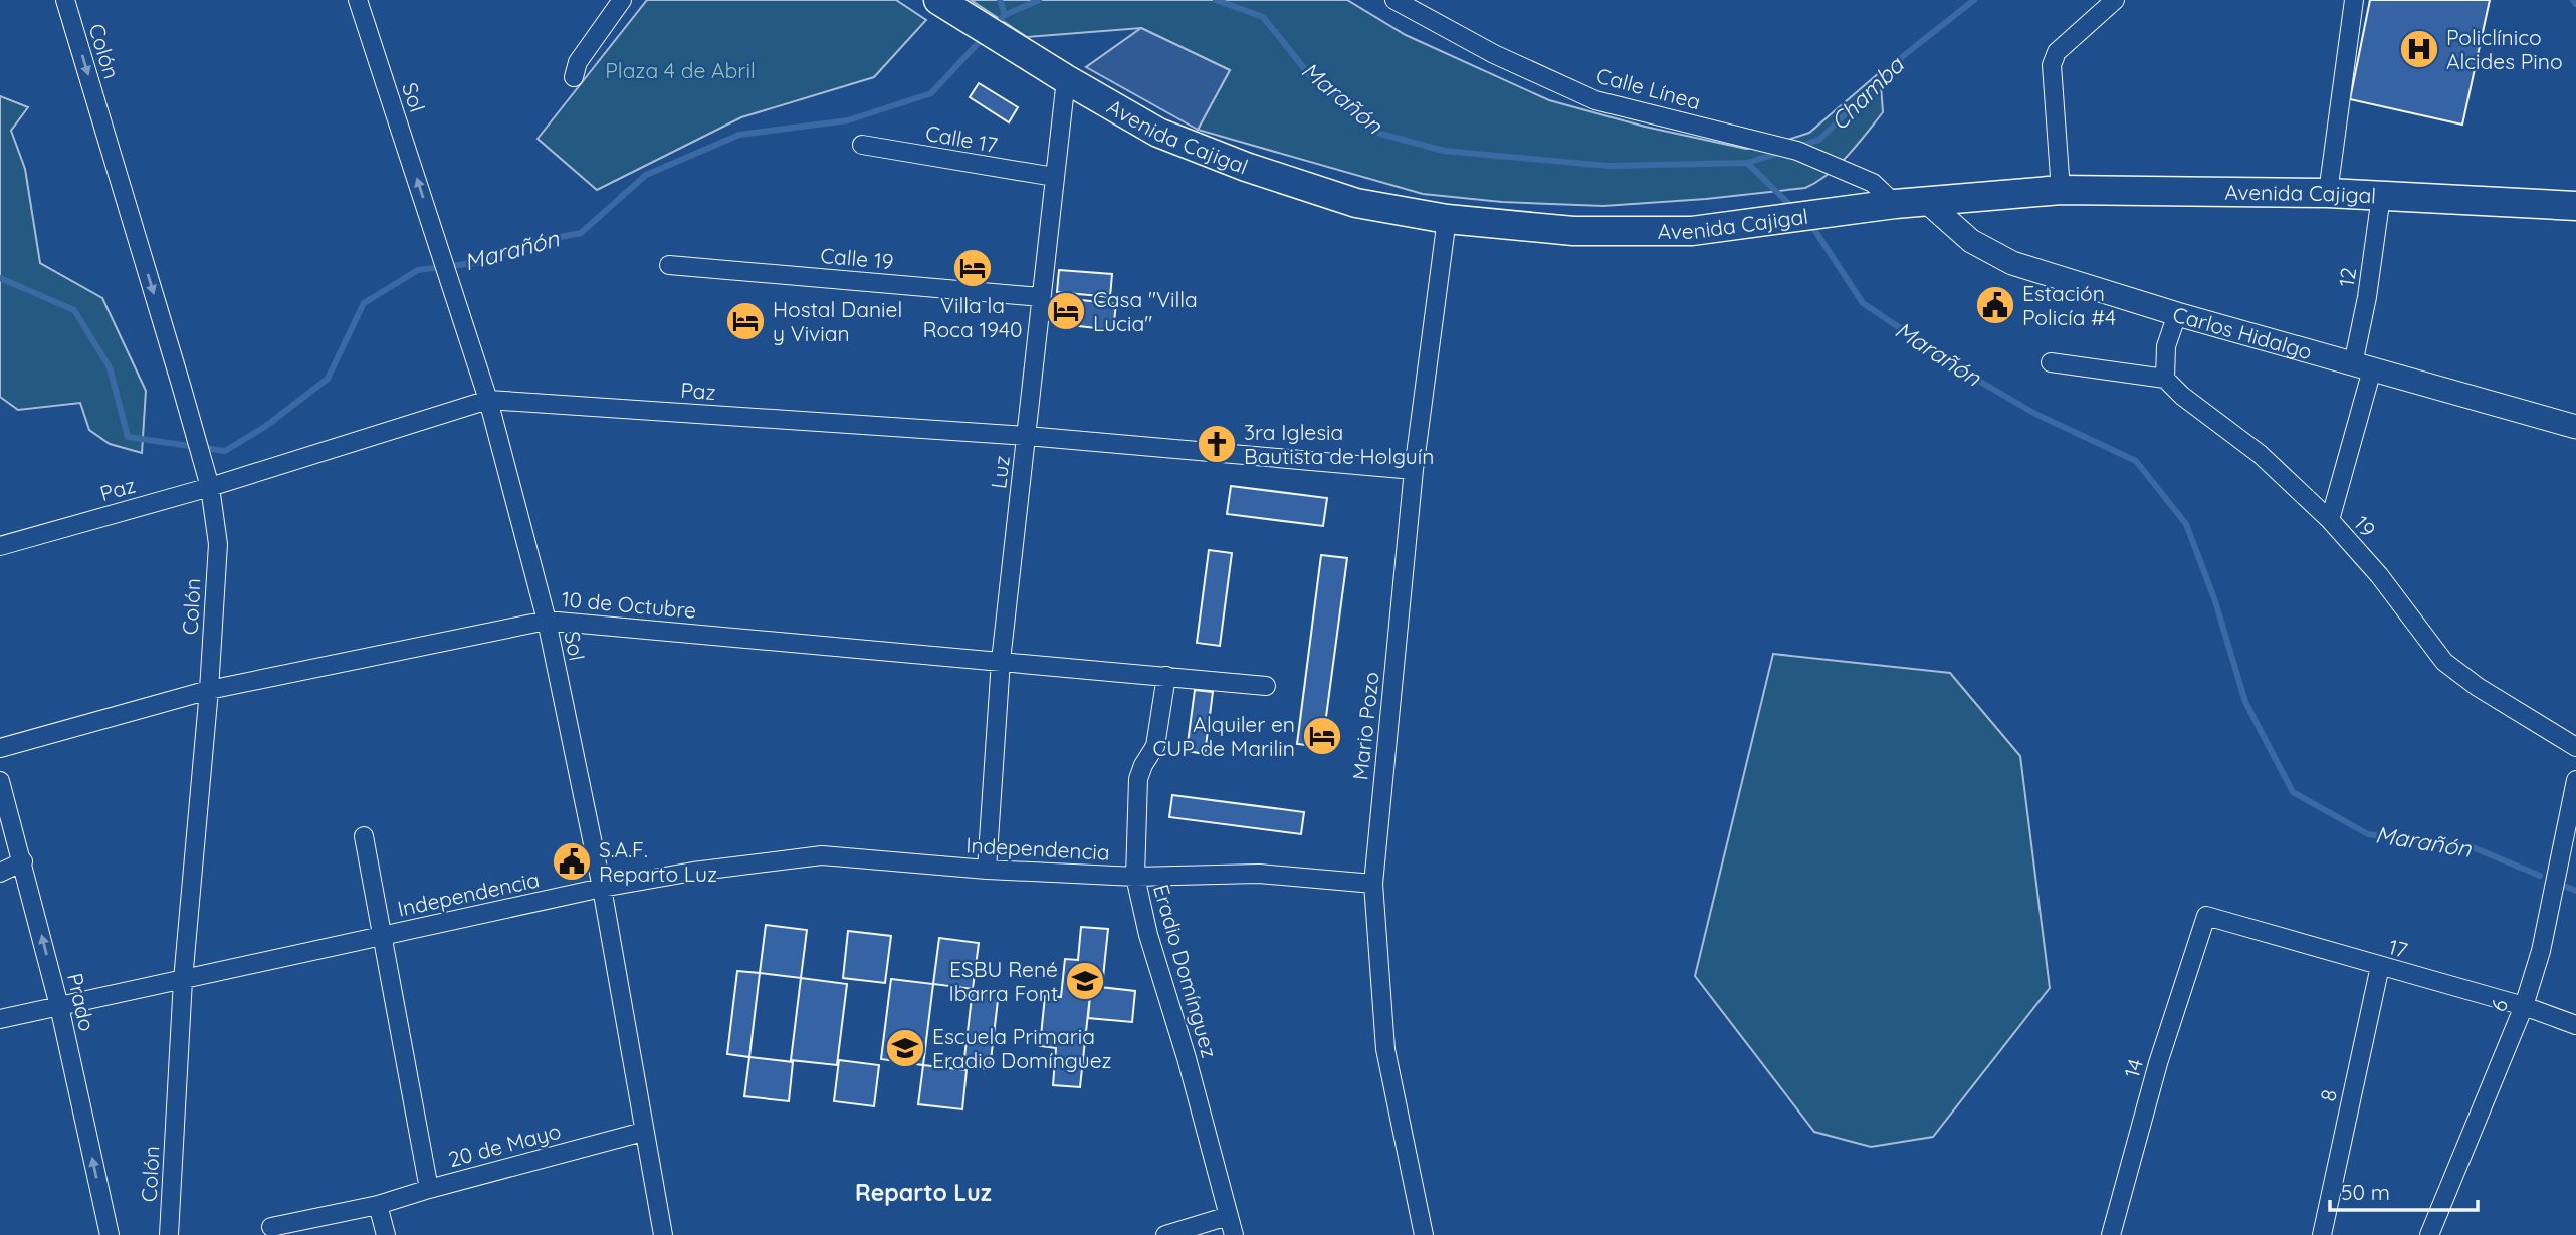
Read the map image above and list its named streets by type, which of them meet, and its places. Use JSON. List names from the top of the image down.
{
  "streets": {
    "main road": ["Avenida Cajigal"],
    "street": [
      "Colón",
      "Calle Línea",
      "Sol",
      "Calle 17",
      "Calle 19",
      "12",
      "Carlos Hidalgo",
      "Paz",
      "Luz",
      "19",
      "10 de Octubre",
      "Mario Pozo",
      "Independencia",
      "17",
      "Eradio Domínguez",
      "Prado",
      "6",
      "14",
      "8",
      "20 de Mayo"
    ]
  },
  "crossings": [
    ["Colón", "Paz"],
    ["Colón", "10 de Octubre"],
    ["Colón", "Independencia"],
    ["Calle Línea", "Avenida Cajigal"],
    ["Sol", "Paz"],
    ["Sol", "10 de Octubre"],
    ["Sol", "Independencia"],
    ["Sol", "20 de Mayo"],
    ["Avenida Cajigal", "12"],
    ["Avenida Cajigal", "Carlos Hidalgo"],
    ["Avenida Cajigal", "Luz"],
    ["Avenida Cajigal", "Mario Pozo"],
    ["Calle 17", "Luz"],
    ["Calle 19", "Luz"],
    ["12", "Carlos Hidalgo"],
    ["12", "19"],
    ["Paz", "Luz"],
    ["Paz", "Mario Pozo"],
    ["Luz", "10 de Octubre"],
    ["Luz", "Independencia"],
    ["10 de Octubre", "Eradio Domínguez"],
    ["Mario Pozo", "Independencia"],
    ["Independencia", "Eradio Domínguez"],
    ["Independencia", "Prado"],
    ["17", "6"],
    ["17", "14"],
    ["17", "8"]
  ],
  "one_way": ["Colón", "Prado"],
  "districts": ["Reparto Luz"],
  "water": ["Chamba", "Marañón"],
  "parks": ["Plaza 4 de Abril"],
  "places": {
    "hospital": ["Policlínico Alcides Pino"],
    "hotel": [
      "Villa la Roca 1940",
      "Casa \"Villa Lucia\"",
      "Hostal Daniel y Vivian",
      "Alquiler en CUP de Marilin"
    ],
    "public building": ["Estación Policía #4", "S.A.F. Reparto Luz"],
    "church": ["3ra Iglesia Bautista de Holguín"],
    "school or university": ["ESBU René Ibarra Font", "Escuela Primaria Eradio Domínguez"]
  },
  "scale_bar": "50 m"
}
